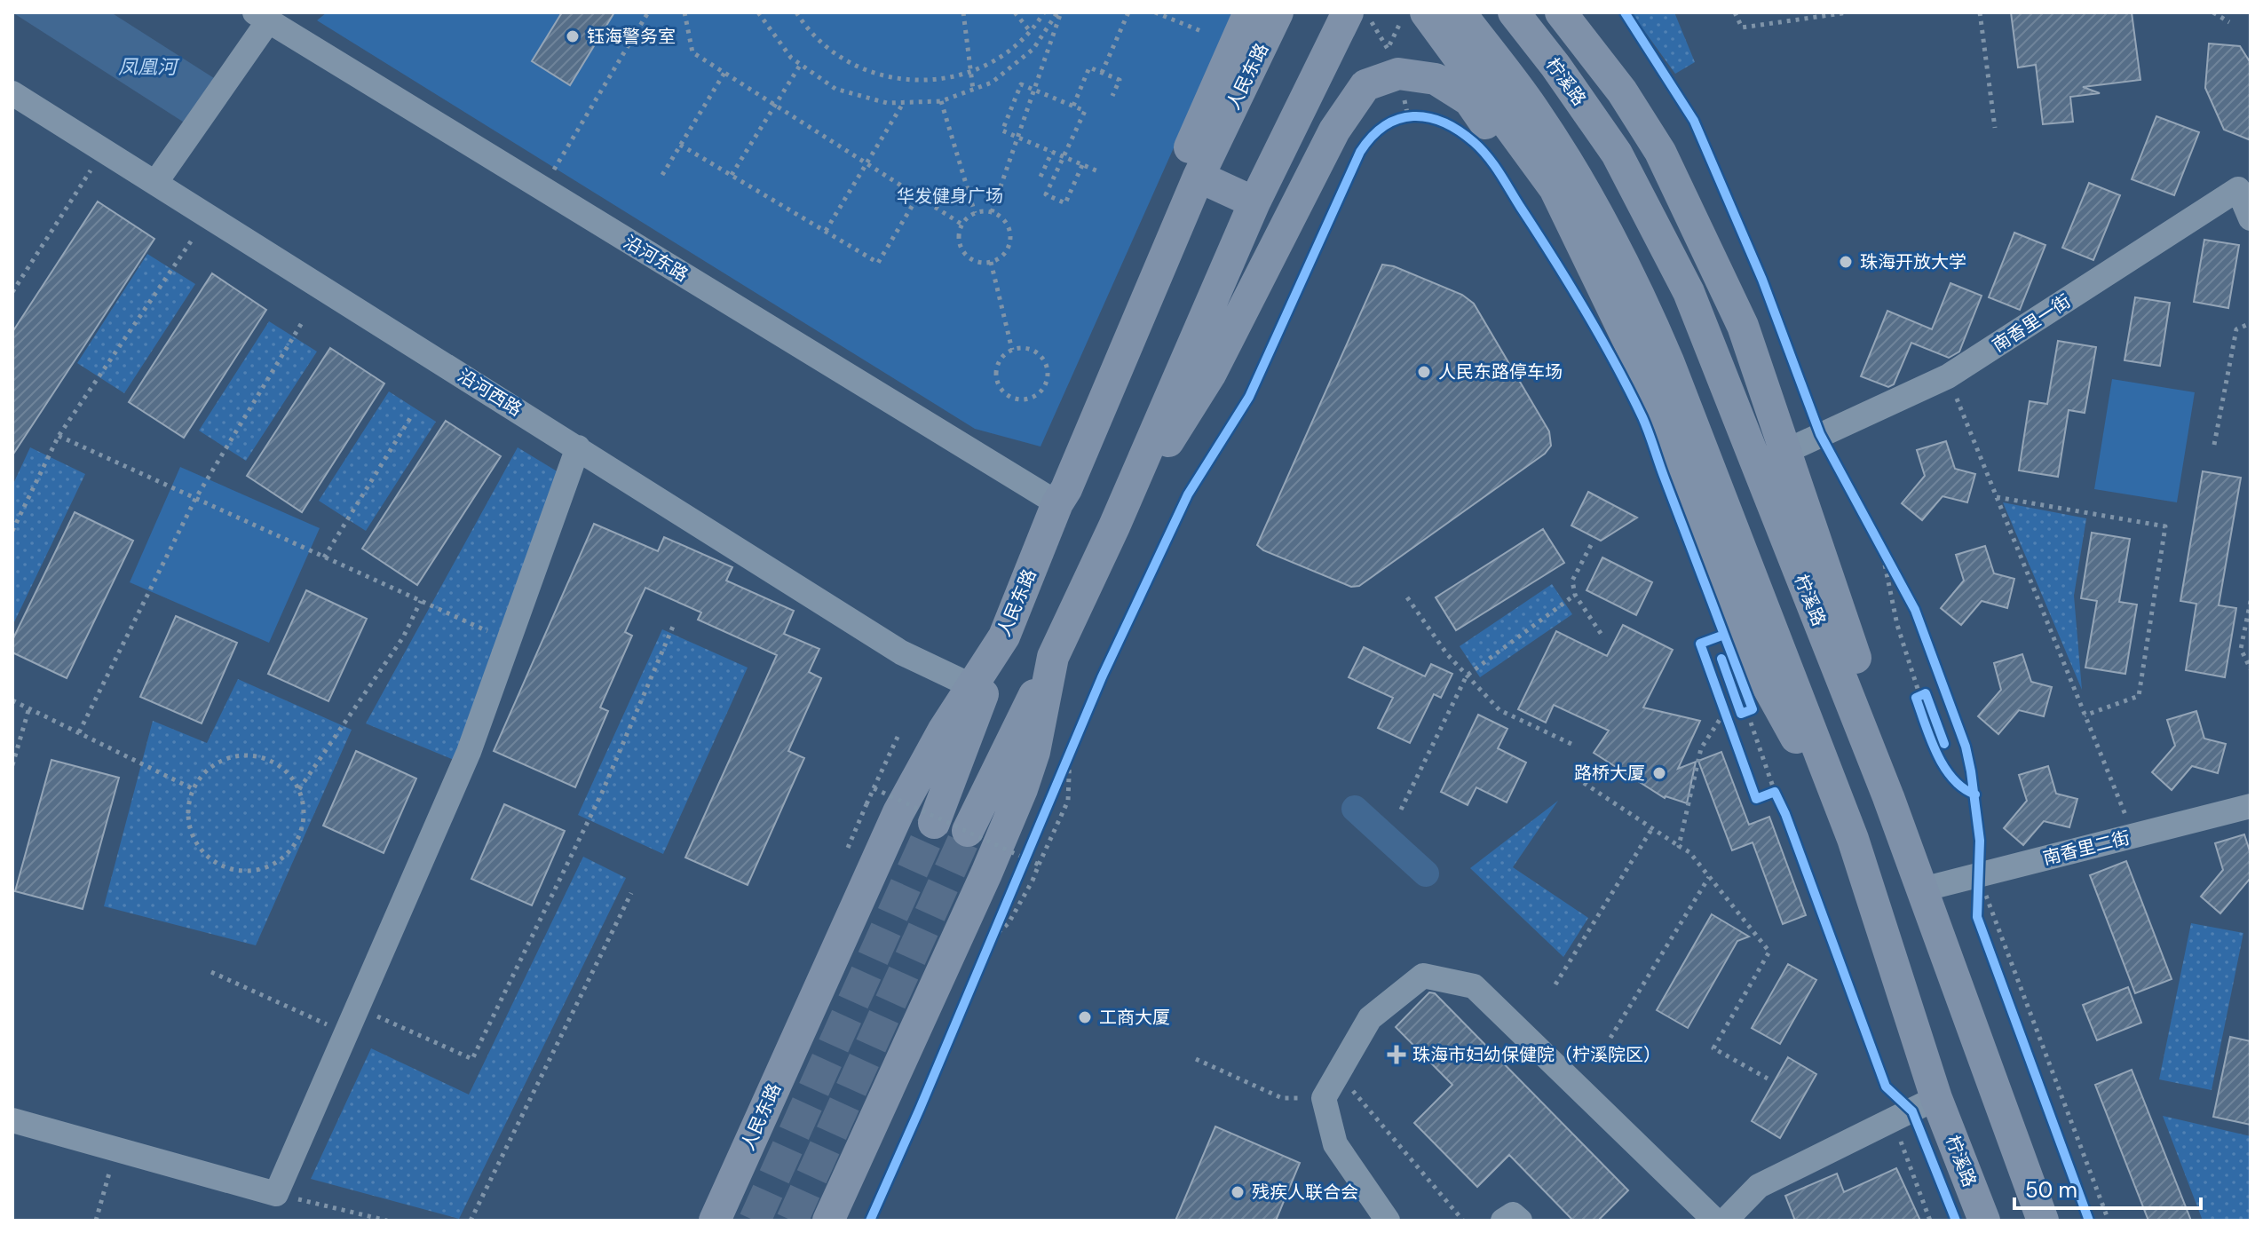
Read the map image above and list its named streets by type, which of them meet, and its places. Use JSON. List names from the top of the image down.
{
  "streets": {
    "main road": ["人民东路", "柠溪路"],
    "street": [
      "沿河东路",
      "南香里一街",
      "沿河西路",
      "南香里二街"
    ]
  },
  "crossings": [
    ["人民东路", "沿河东路"],
    ["人民东路", "沿河西路"],
    ["柠溪路", "南香里二街"]
  ],
  "water": ["凤凰河"],
  "parks": ["华发健身广场"],
  "places": {
    "other": [
      "钰海警务室",
      "珠海开放大学",
      "人民东路停车场",
      "路桥大厦",
      "工商大厦",
      "残疾人联合会"
    ],
    "health": ["珠海市妇幼保健院（柠溪院区）"]
  },
  "scale_bar": "50 m"
}
